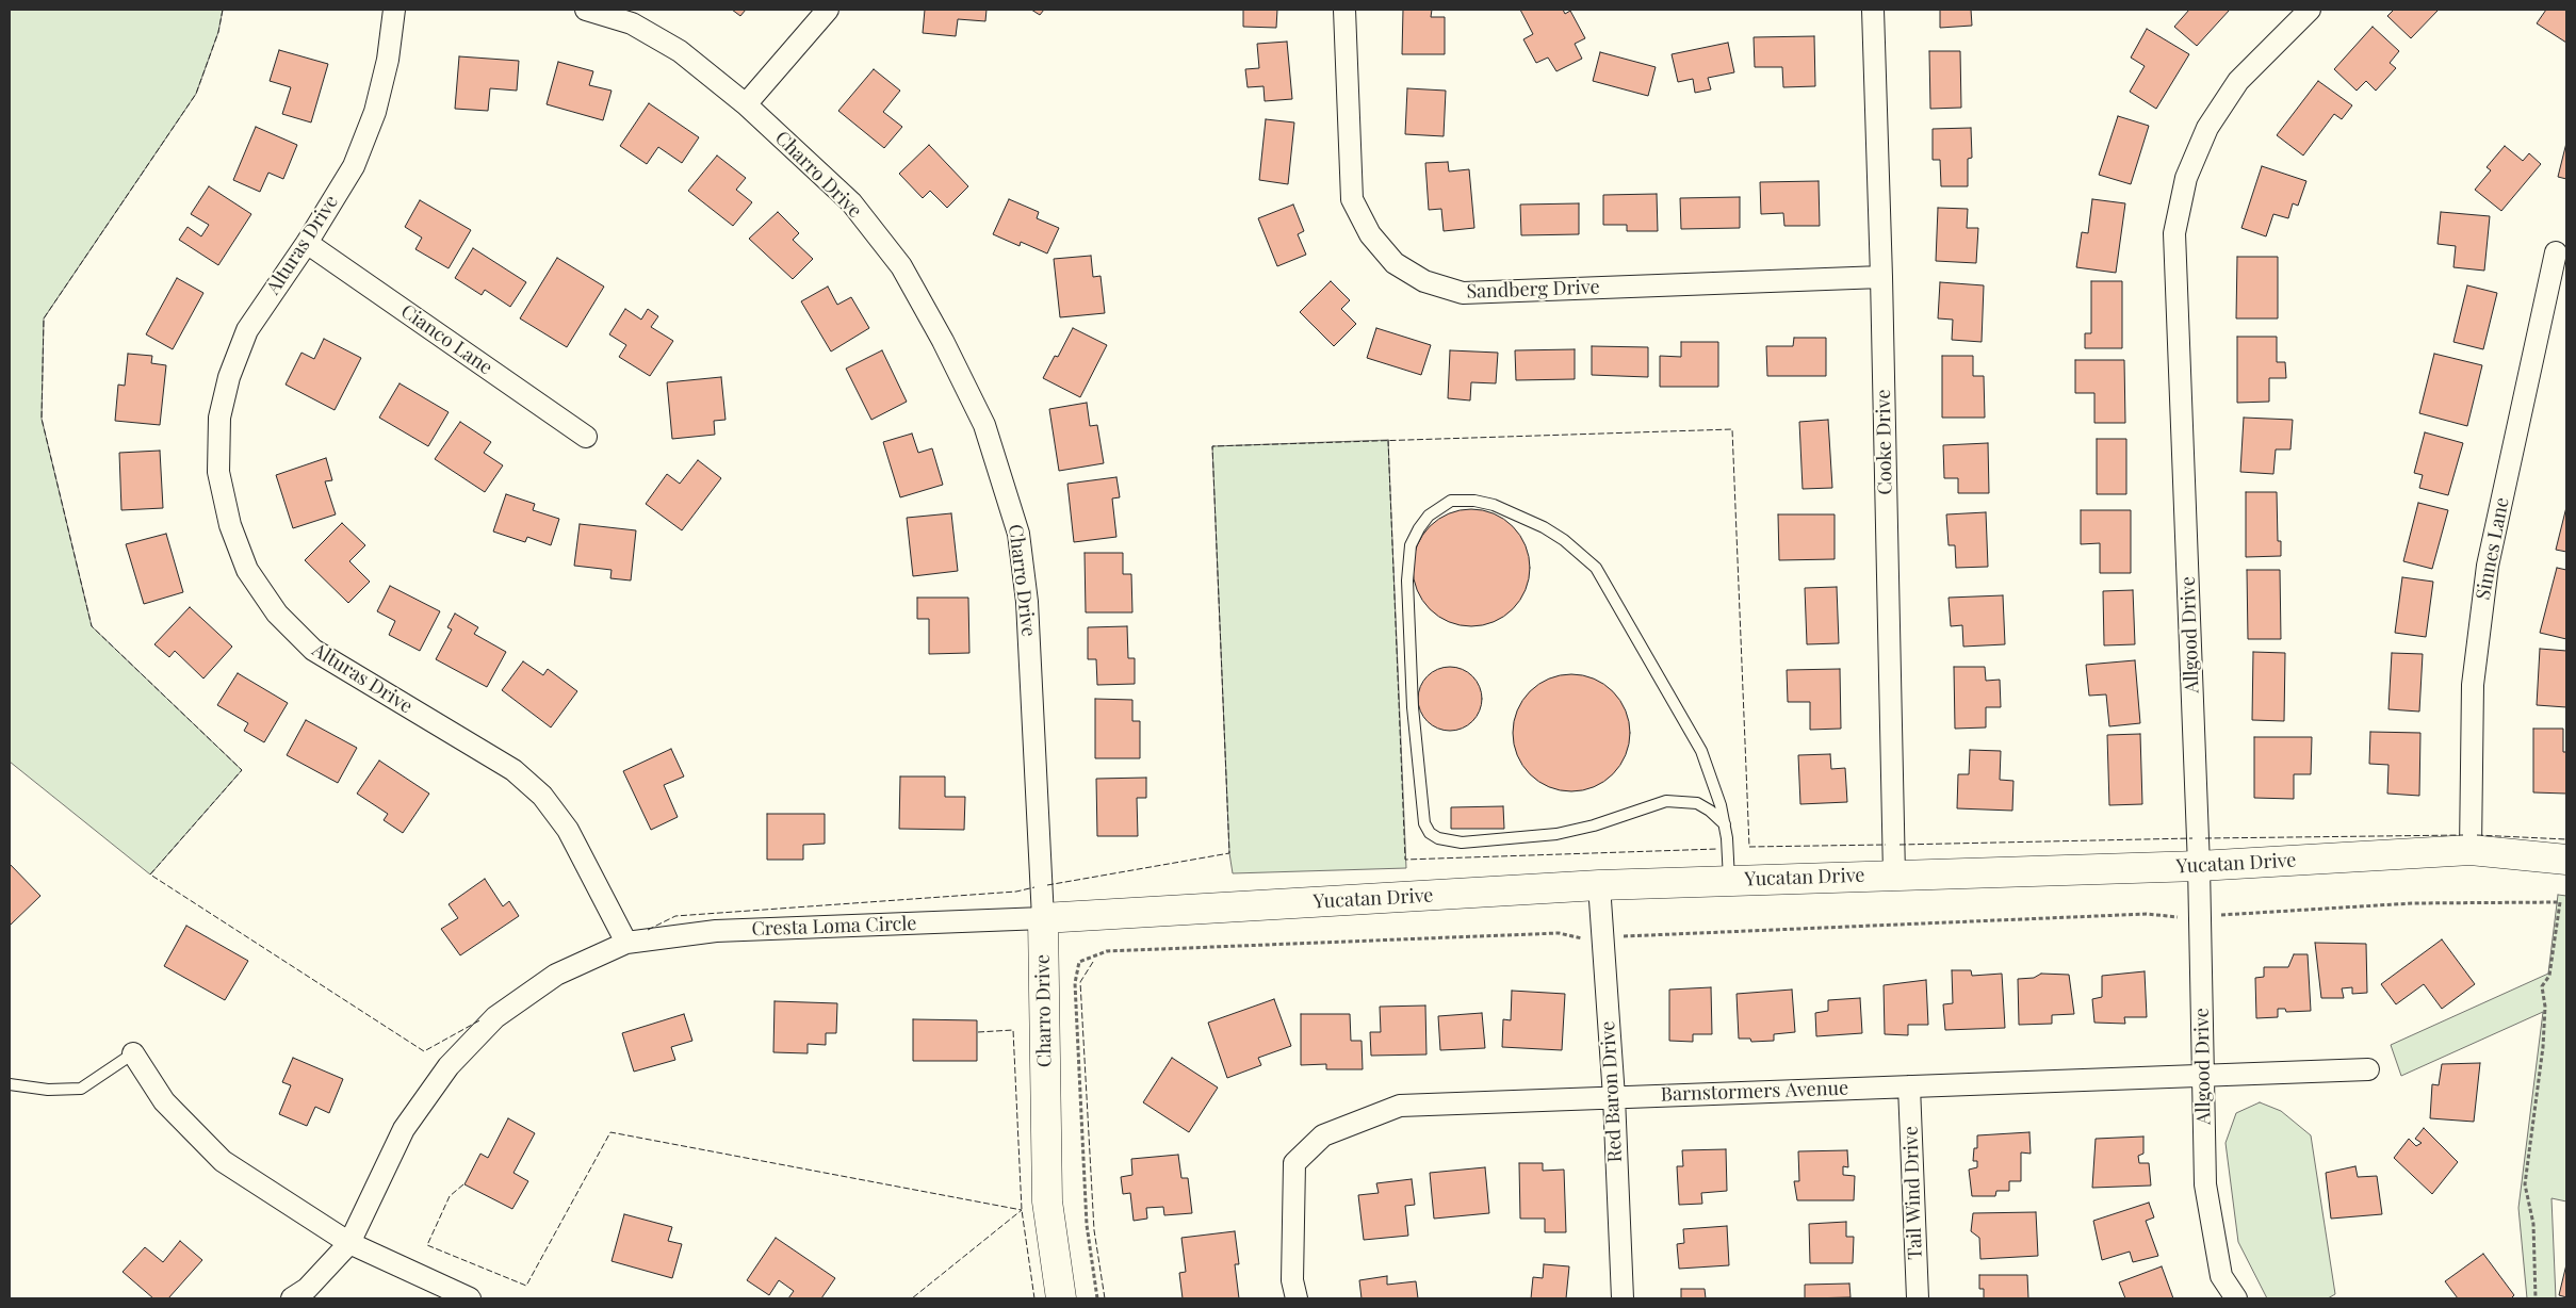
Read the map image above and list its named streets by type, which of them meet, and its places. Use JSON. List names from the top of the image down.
{
  "streets": {
    "street": [
      "Charro Drive",
      "Alturas Drive",
      "Sandberg Drive",
      "Cianco Lane",
      "Cooke Drive",
      "Sinnes Lane",
      "Allgood Drive",
      "Yucatan Drive",
      "Cresta Loma Circle",
      "Red Baron Drive",
      "Barnstormers Avenue",
      "Tail Wind Drive"
    ]
  },
  "crossings": [
    ["Charro Drive", "Yucatan Drive"],
    ["Charro Drive", "Cresta Loma Circle"],
    ["Alturas Drive", "Cianco Lane"],
    ["Alturas Drive", "Cresta Loma Circle"],
    ["Sandberg Drive", "Cooke Drive"],
    ["Cooke Drive", "Yucatan Drive"],
    ["Sinnes Lane", "Yucatan Drive"],
    ["Allgood Drive", "Yucatan Drive"],
    ["Allgood Drive", "Barnstormers Avenue"],
    ["Yucatan Drive", "Cresta Loma Circle"],
    ["Yucatan Drive", "Red Baron Drive"],
    ["Red Baron Drive", "Barnstormers Avenue"],
    ["Barnstormers Avenue", "Tail Wind Drive"]
  ]
}
